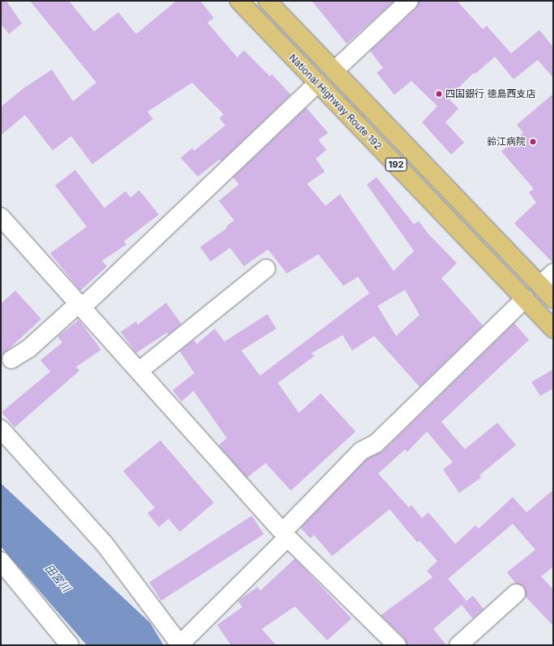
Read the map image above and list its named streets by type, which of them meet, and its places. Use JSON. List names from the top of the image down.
{
  "streets": {
    "highway": ["National Highway Route 192", "192"]
  },
  "water": ["田宮川"],
  "places": ["四国銀行 徳島西支店", "鈴江病院"]
}
